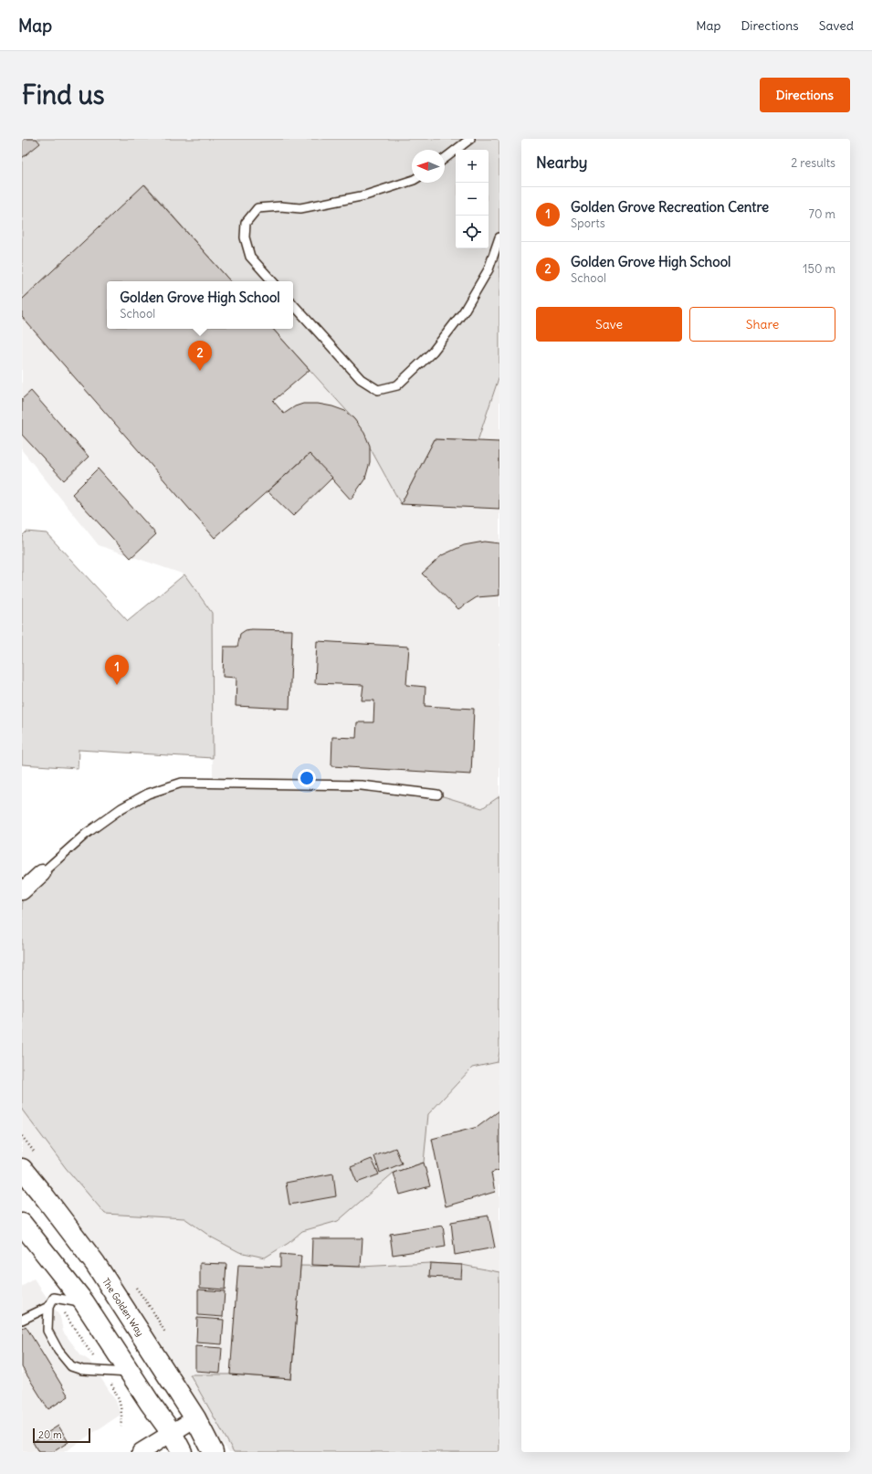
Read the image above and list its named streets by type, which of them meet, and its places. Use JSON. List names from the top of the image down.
{
  "streets": {
    "main road": ["The Golden Way"]
  },
  "scale_bar": "20 m",
  "north": "left",
  "page": {
    "header": "Map",
    "nav": ["Map", "Directions", "Saved"],
    "buttons": [
      "Directions",
      ["Save", "Share"]
    ],
    "title": "Find us",
    "heading": ["Nearby", "2 results"],
    "map_buttons": ["+", "−"],
    "list": [
      {
        "mark": "1",
        "name": "Golden Grove Recreation Centre",
        "note": "Sports",
        "value": "70 m"
      },
      {
        "mark": "2",
        "name": "Golden Grove High School",
        "note": "School",
        "value": "150 m"
      }
    ],
    "popup": ["Golden Grove High School", "School"],
    "pins": ["2", "1"],
    "scale": "20 m"
  }
}
